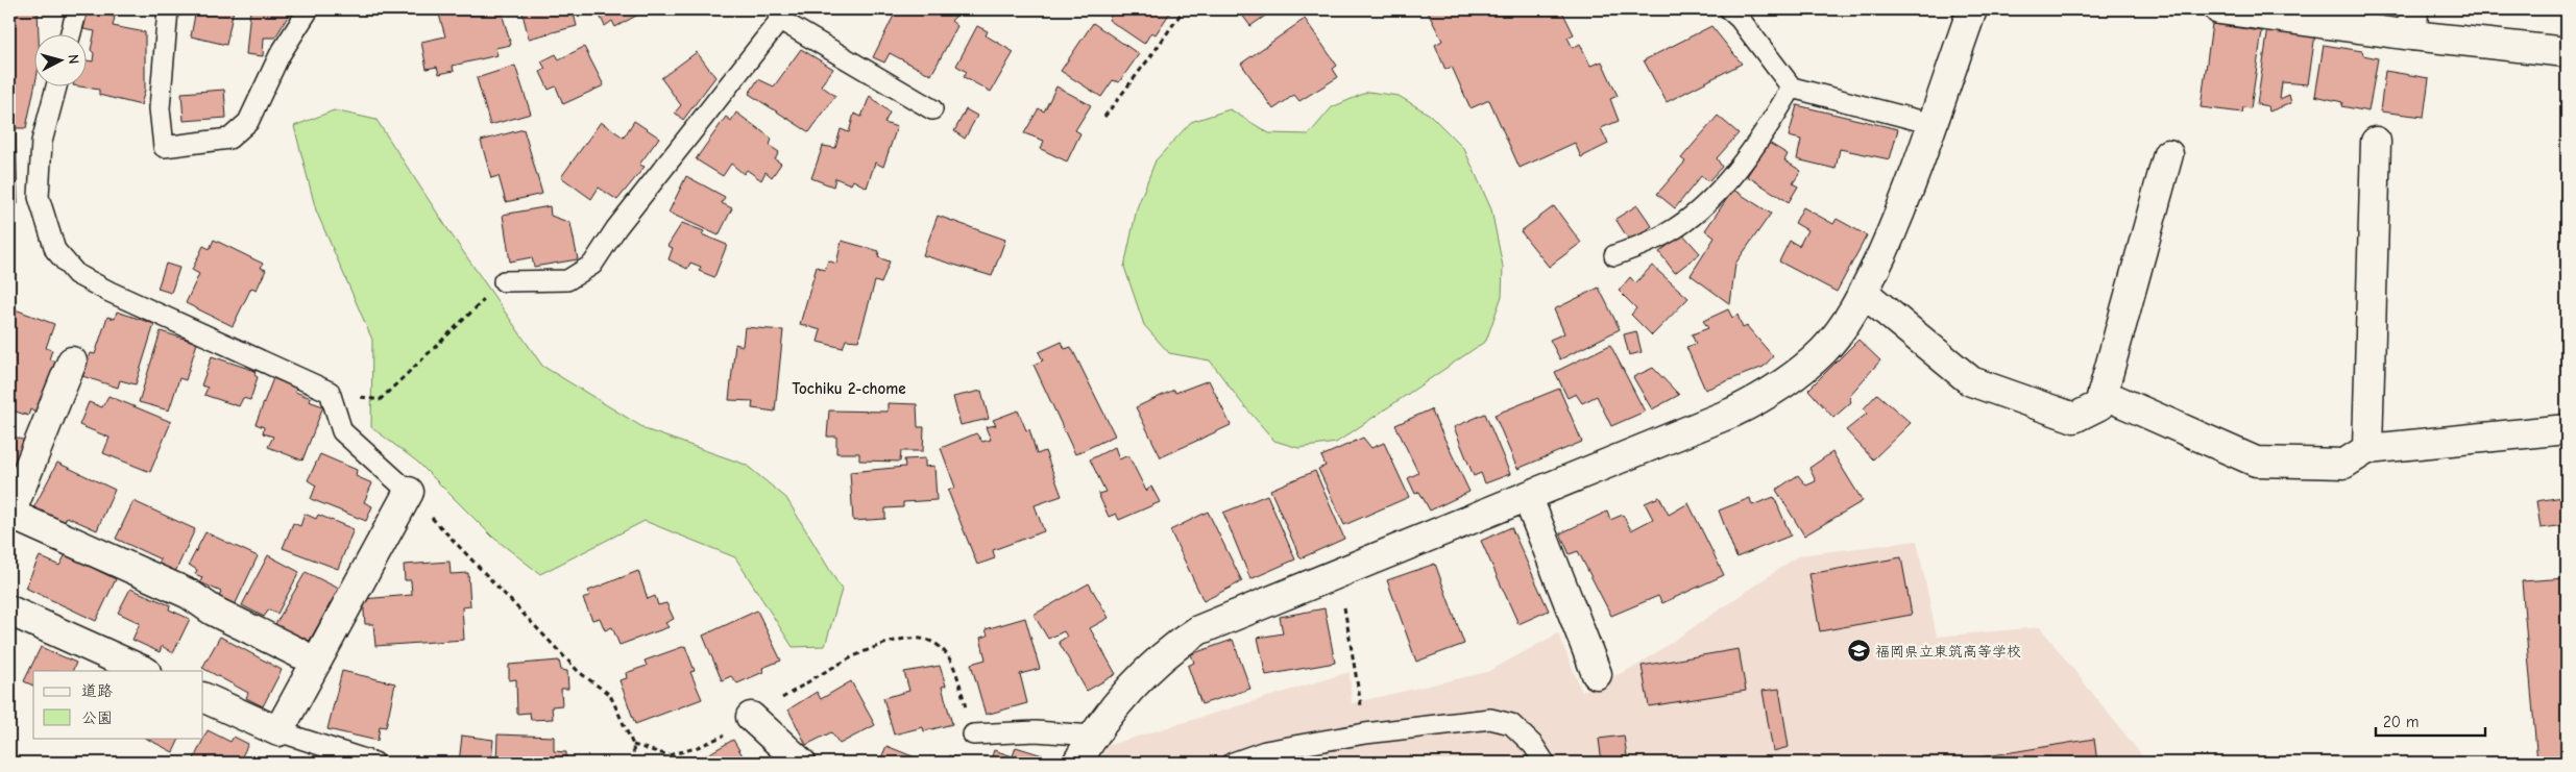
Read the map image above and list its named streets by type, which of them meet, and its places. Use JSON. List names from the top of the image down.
{
  "districts": ["Tochiku 2-chome"],
  "places": {
    "school or university": ["福岡県立東筑高等学校"]
  },
  "legend": ["道路", "公園"],
  "scale_bar": "20 m",
  "north": "right"
}
